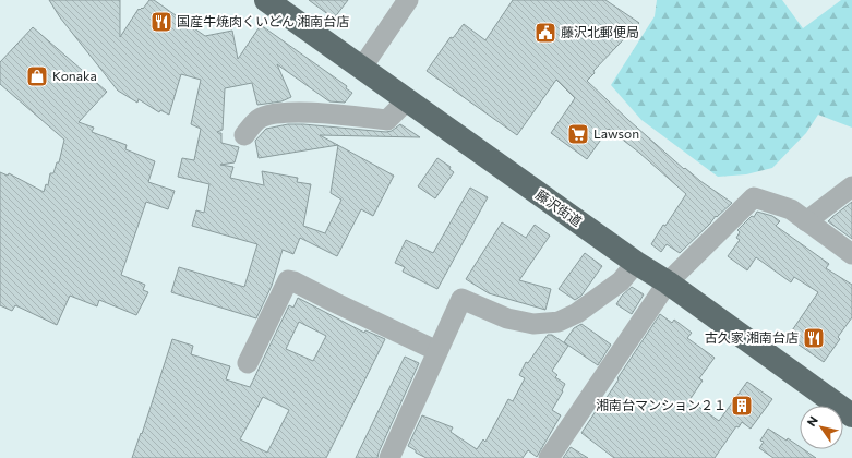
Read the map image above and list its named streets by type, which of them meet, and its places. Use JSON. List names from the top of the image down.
{
  "streets": {
    "highway": ["藤沢街道"]
  },
  "places": {
    "restaurant": ["国産牛焼肉くいどん 湘南台店", "古久家 湘南台店"],
    "public building": ["藤沢北郵便局"],
    "shop": ["Konaka"],
    "supermarket": ["Lawson"],
    "building": ["湘南台マンション２１"]
  },
  "north": "top left"
}
